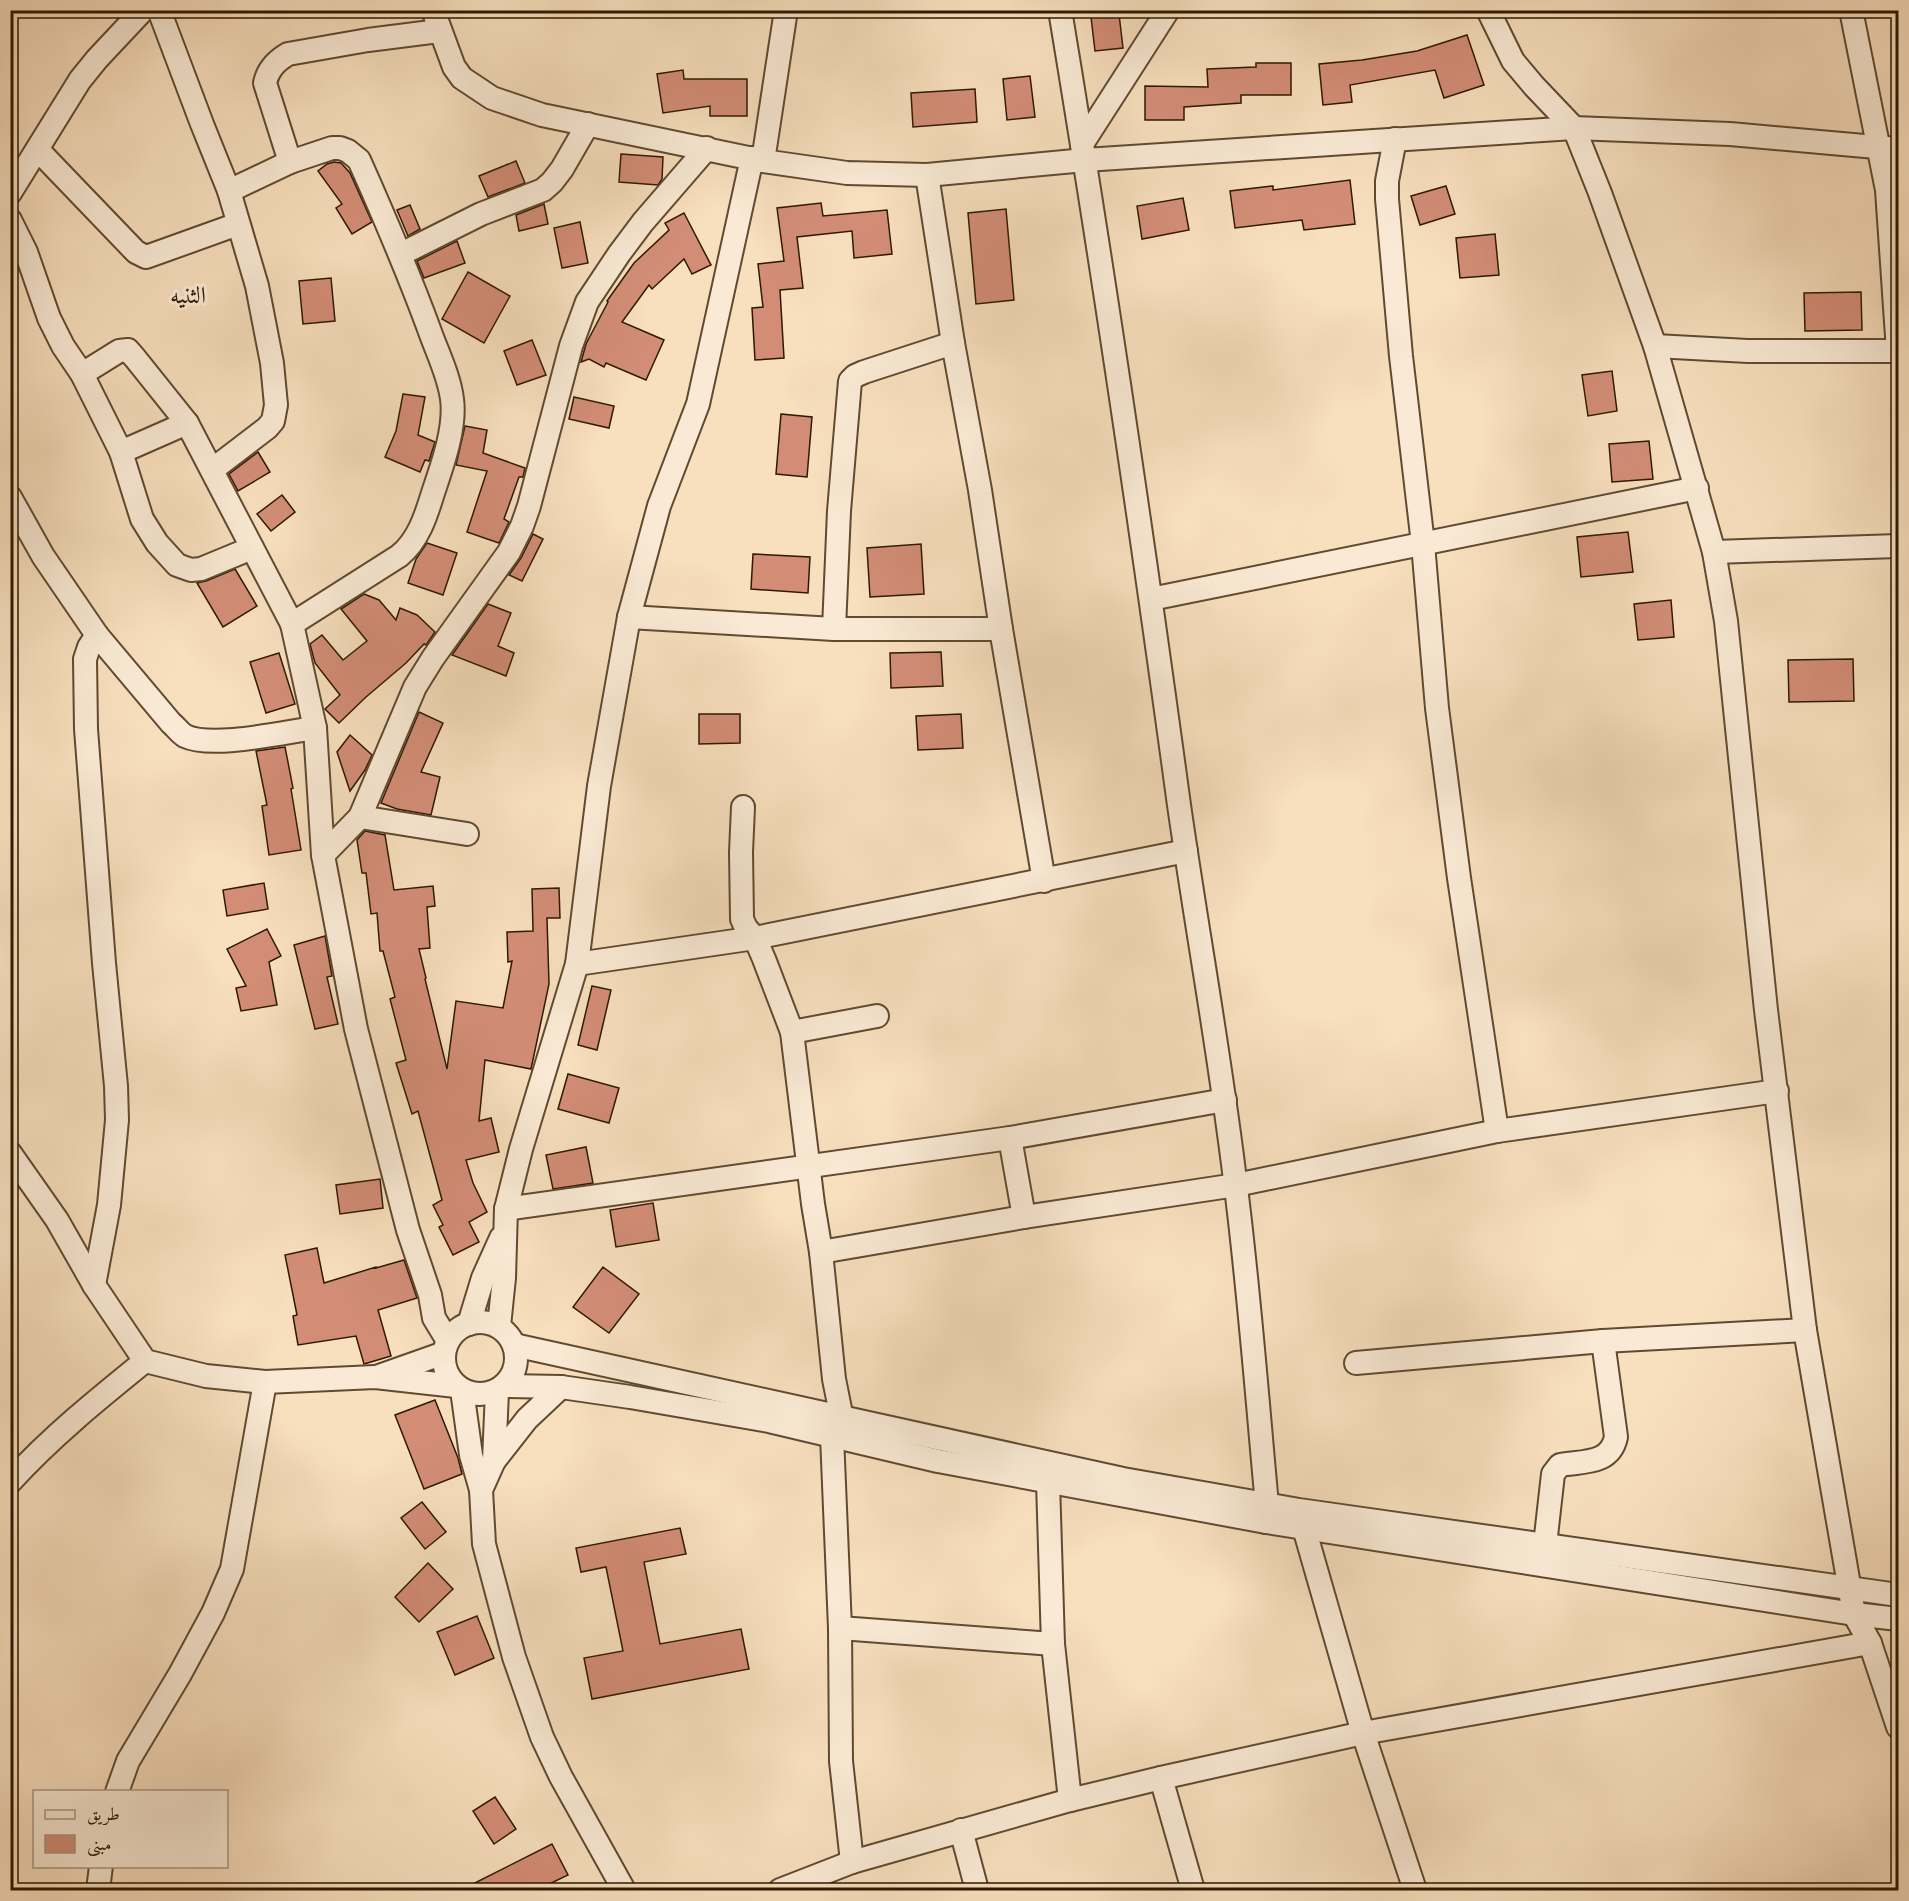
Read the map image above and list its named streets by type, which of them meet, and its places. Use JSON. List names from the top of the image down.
{
  "districts": ["الثنيه"],
  "legend": ["طريق", "مبنى"]
}
